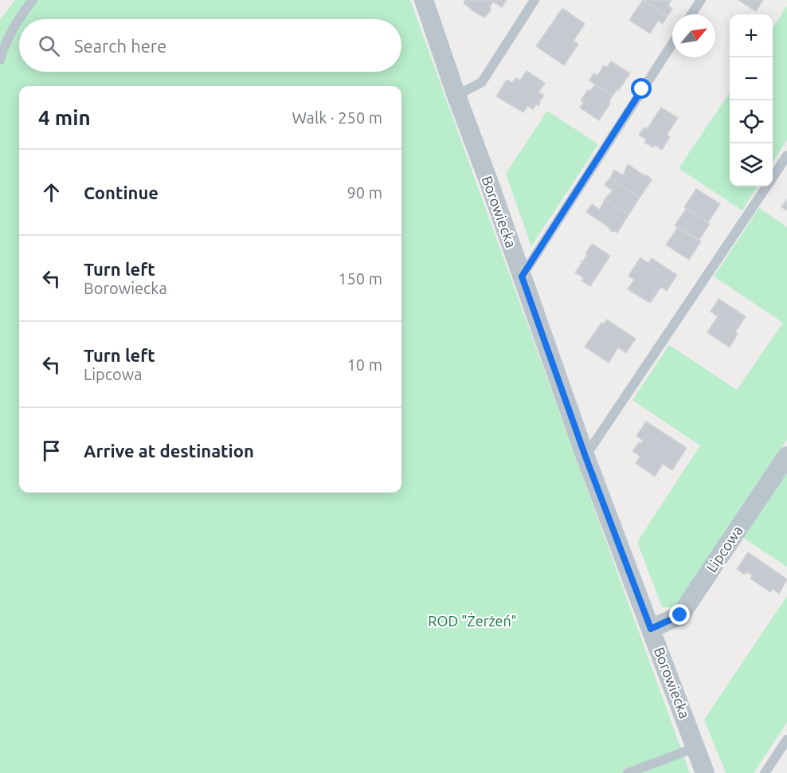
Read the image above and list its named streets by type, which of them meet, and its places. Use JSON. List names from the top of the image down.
{
  "streets": {
    "street": ["Borowiecka", "Lipcowa"]
  },
  "crossings": [
    ["Borowiecka", "Lipcowa"]
  ],
  "parks": ["ROD \"Żerżeń\""],
  "north": "top right",
  "page": {
    "map_buttons": ["+", "−"],
    "search": "Search here",
    "heading": ["4 min", "Walk · 250 m"],
    "list": [
      ["Continue", "90 m"],
      ["Turn left", "Borowiecka", "150 m"],
      ["Turn left", "Lipcowa", "10 m"],
      "Arrive at destination"
    ]
  }
}
